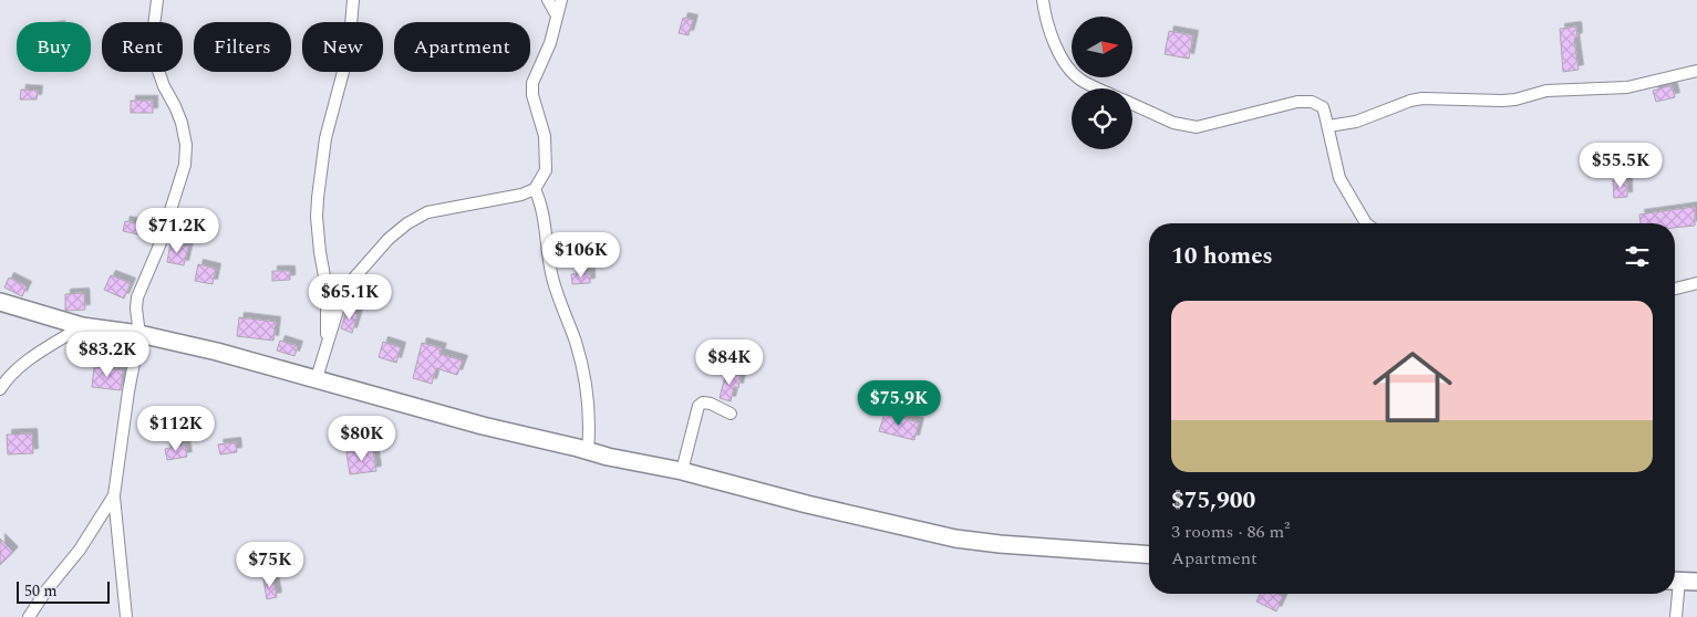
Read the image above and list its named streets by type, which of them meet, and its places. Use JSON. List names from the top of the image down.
{
  "scale_bar": "50 m",
  "north": "right",
  "page": {
    "chip": [
      "Buy",
      "Rent",
      "Filters",
      "New",
      "Apartment"
    ],
    "price": [
      "$55.5K",
      "$71.2K",
      "$106K",
      "$65.1K",
      "$83.2K",
      "$84K",
      "$75.9K",
      "$112K",
      "$80K",
      "$75K"
    ],
    "heading": "10 homes",
    "list": [
      {
        "name": "$75,900",
        "note": "3 rooms · 86 m² · Apartment"
      }
    ],
    "scale": "50 m"
  }
}
